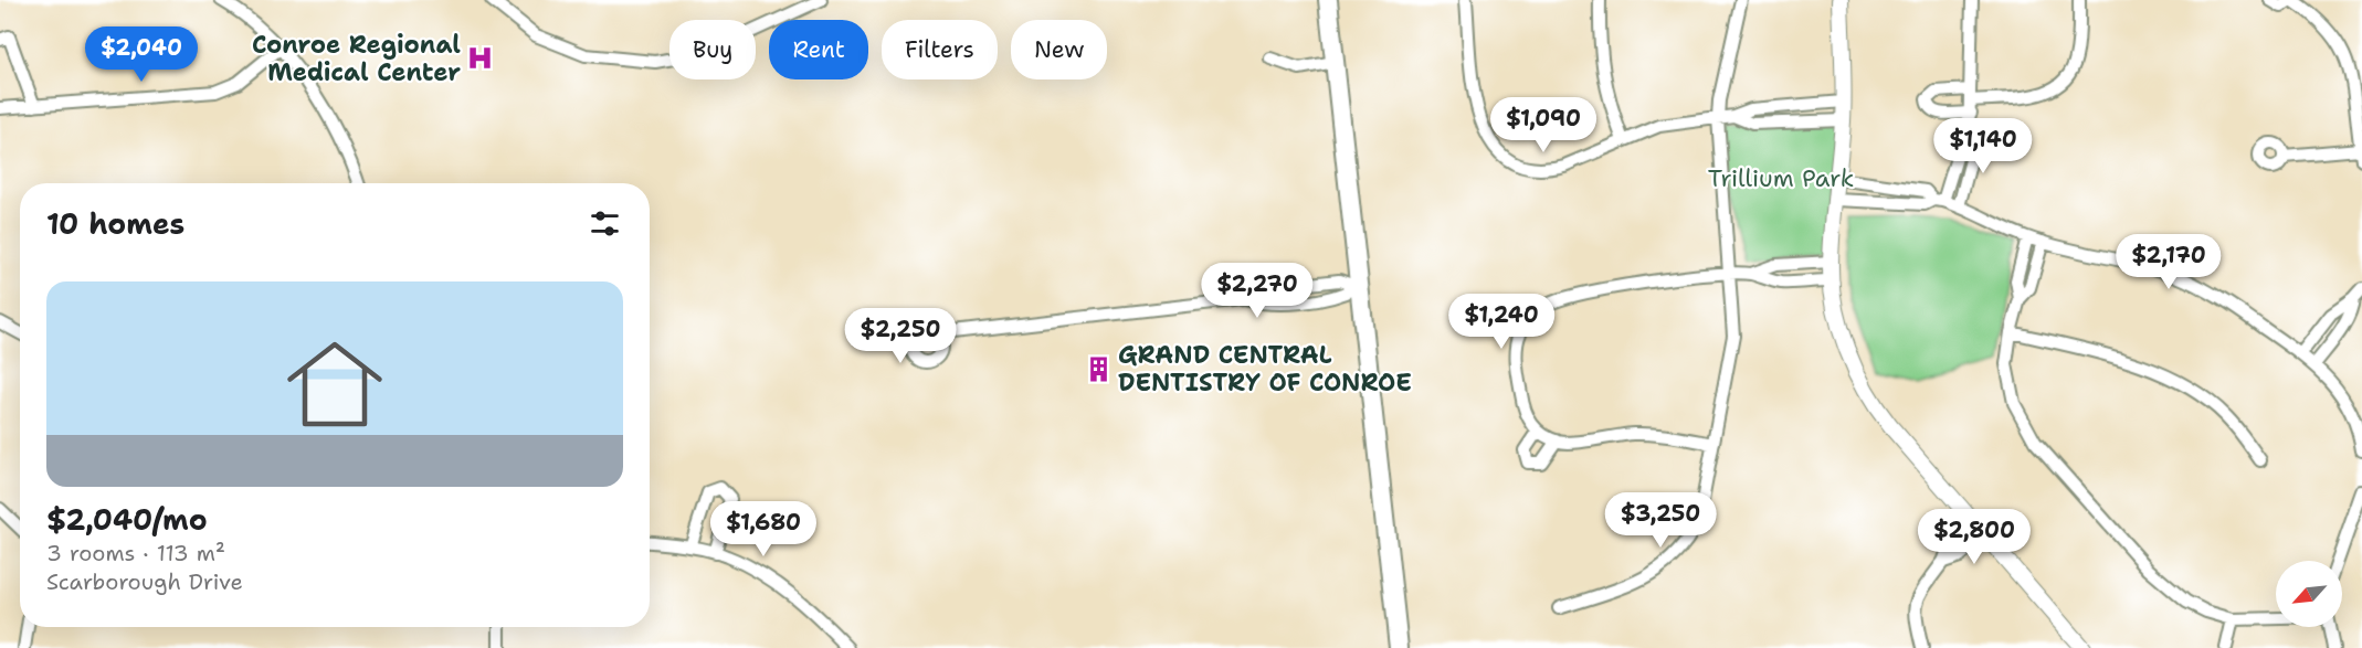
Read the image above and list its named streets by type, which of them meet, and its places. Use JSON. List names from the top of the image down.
{
  "parks": ["Trillium Park"],
  "places": {
    "hospital": ["Conroe Regional Medical Center"],
    "building": ["GRAND CENTRAL DENTISTRY OF CONROE"]
  },
  "north": "bottom left",
  "page": {
    "chip": [
      "Buy",
      "Rent",
      "Filters",
      "New"
    ],
    "price": [
      "$2,040",
      "$1,090",
      "$1,140",
      "$2,170",
      "$2,270",
      "$1,240",
      "$2,250",
      "$3,250",
      "$1,680",
      "$2,800"
    ],
    "heading": "10 homes",
    "list": [
      {
        "name": "$2,040/mo",
        "note": "3 rooms · 113 m² · Scarborough Drive"
      }
    ]
  }
}
